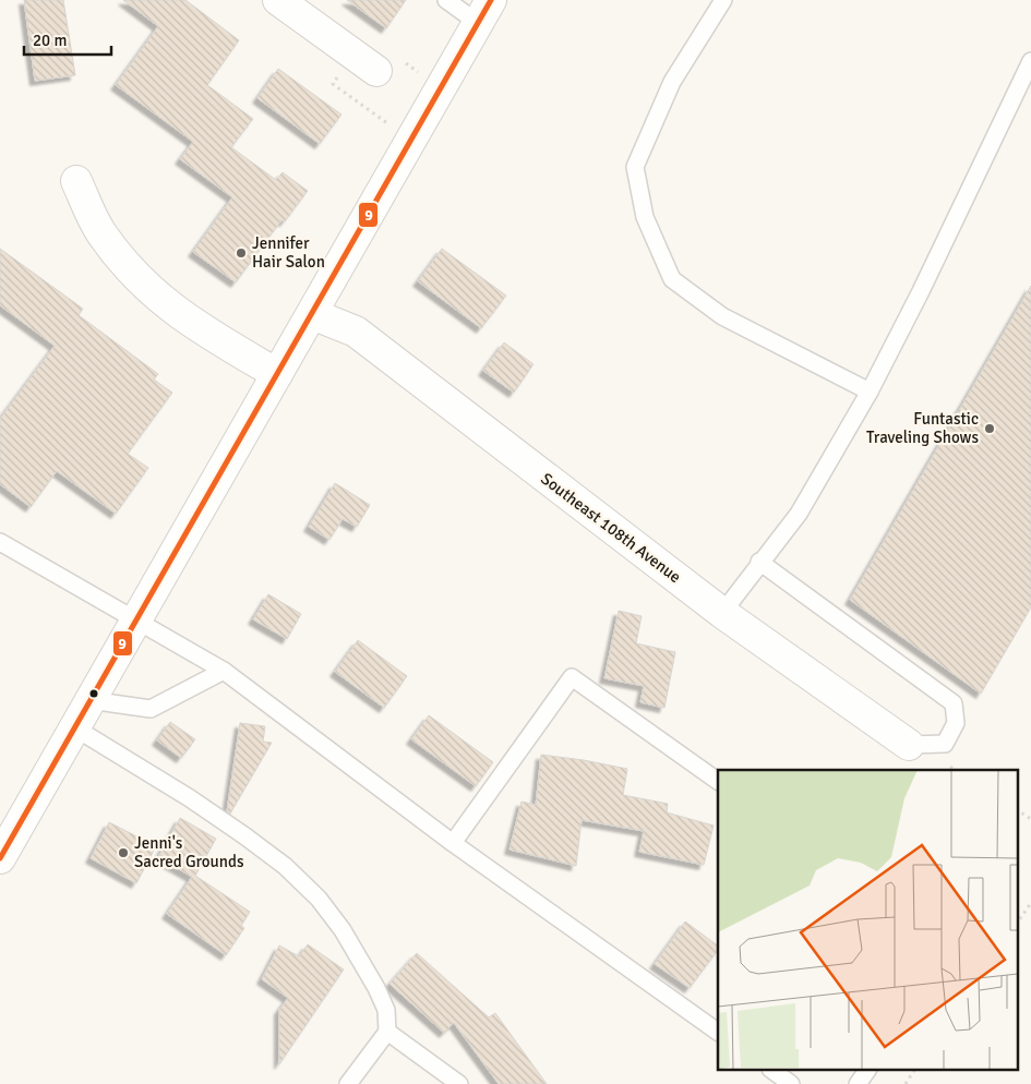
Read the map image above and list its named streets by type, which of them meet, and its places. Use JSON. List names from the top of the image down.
{
  "streets": {
    "street": ["Southeast 108th Avenue"]
  },
  "places": ["Jennifer Hair Salon", "Funtastic Traveling Shows", "Jenni's Sacred Grounds"],
  "lines": ["transit line 9"],
  "scale_bar": "20 m"
}
